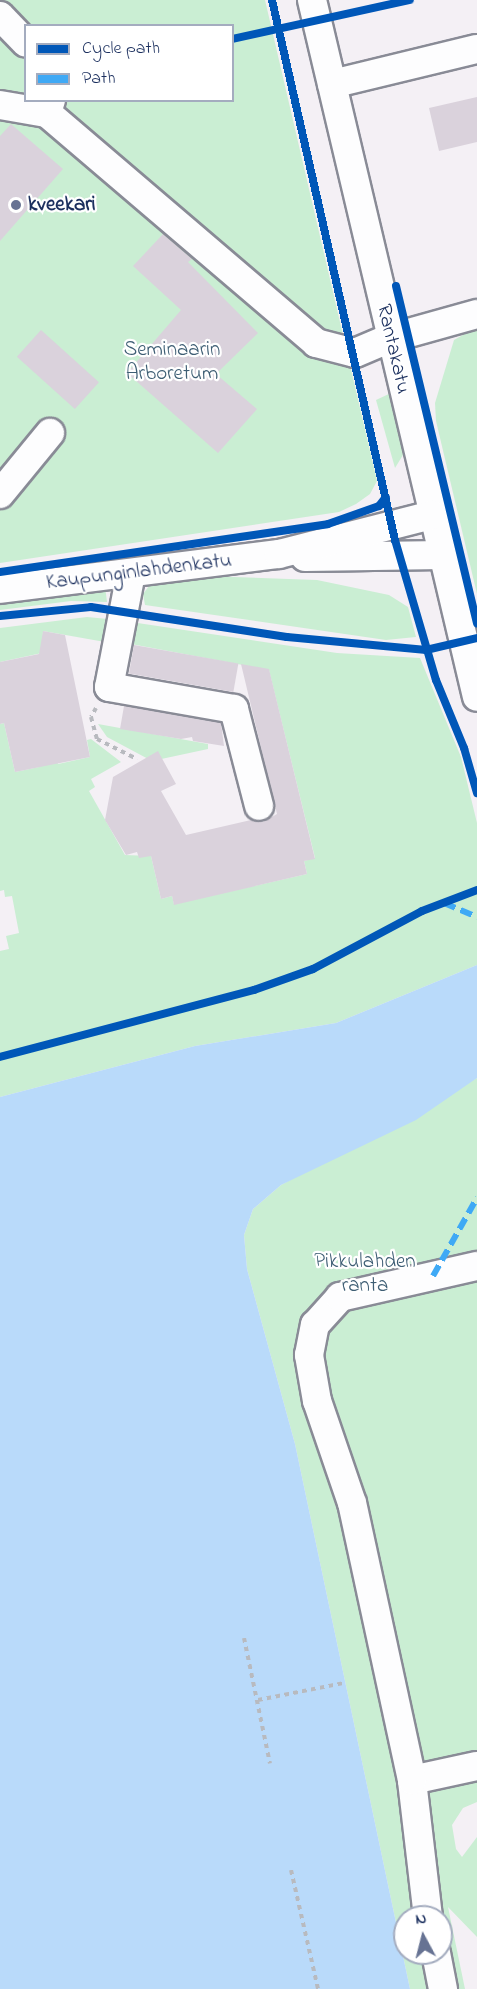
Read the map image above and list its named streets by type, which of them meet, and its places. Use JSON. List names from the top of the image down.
{
  "streets": {
    "street": ["Rantakatu", "Kaupunginlahdenkatu"]
  },
  "crossings": [
    ["Rantakatu", "Kaupunginlahdenkatu"]
  ],
  "parks": ["Seminaarin Arboretum", "Pikkulahden ranta"],
  "places": ["kveekari"],
  "legend": ["Cycle path", "Path"],
  "north": "top"
}
